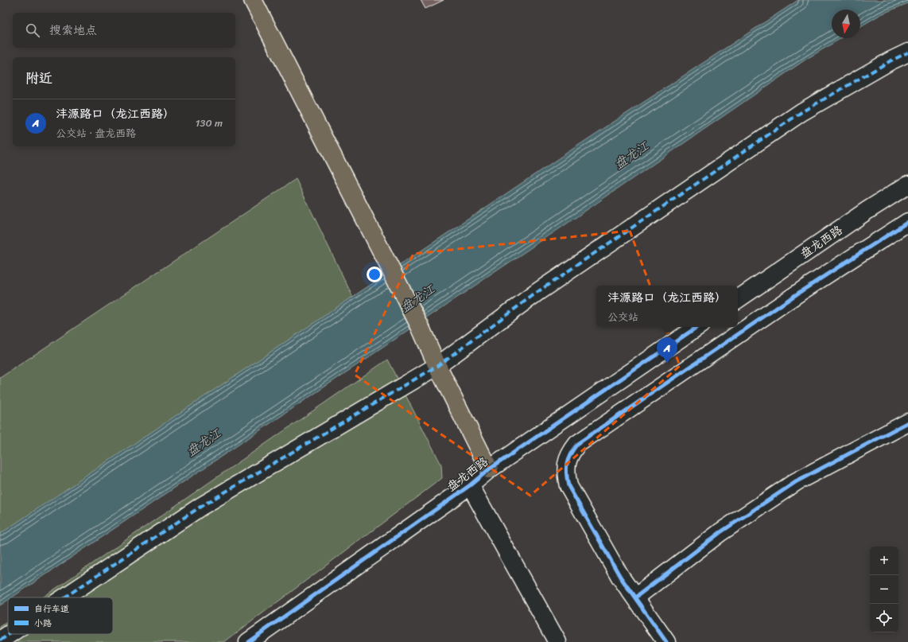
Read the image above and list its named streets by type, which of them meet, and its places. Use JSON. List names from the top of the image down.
{
  "streets": {
    "street": ["盘龙西路"]
  },
  "water": ["盘龙江"],
  "legend": ["自行车道", "小路"],
  "north": "bottom",
  "page": {
    "search": "搜索地点",
    "heading": "附近",
    "list": [
      {
        "mark": "A",
        "name": "沣源路口（龙江西路）",
        "note": "公交站 · 盘龙西路",
        "value": "130 m"
      }
    ],
    "popup": ["沣源路口（龙江西路）", "公交站"],
    "pins": "A",
    "map_buttons": ["+", "−"]
  }
}
